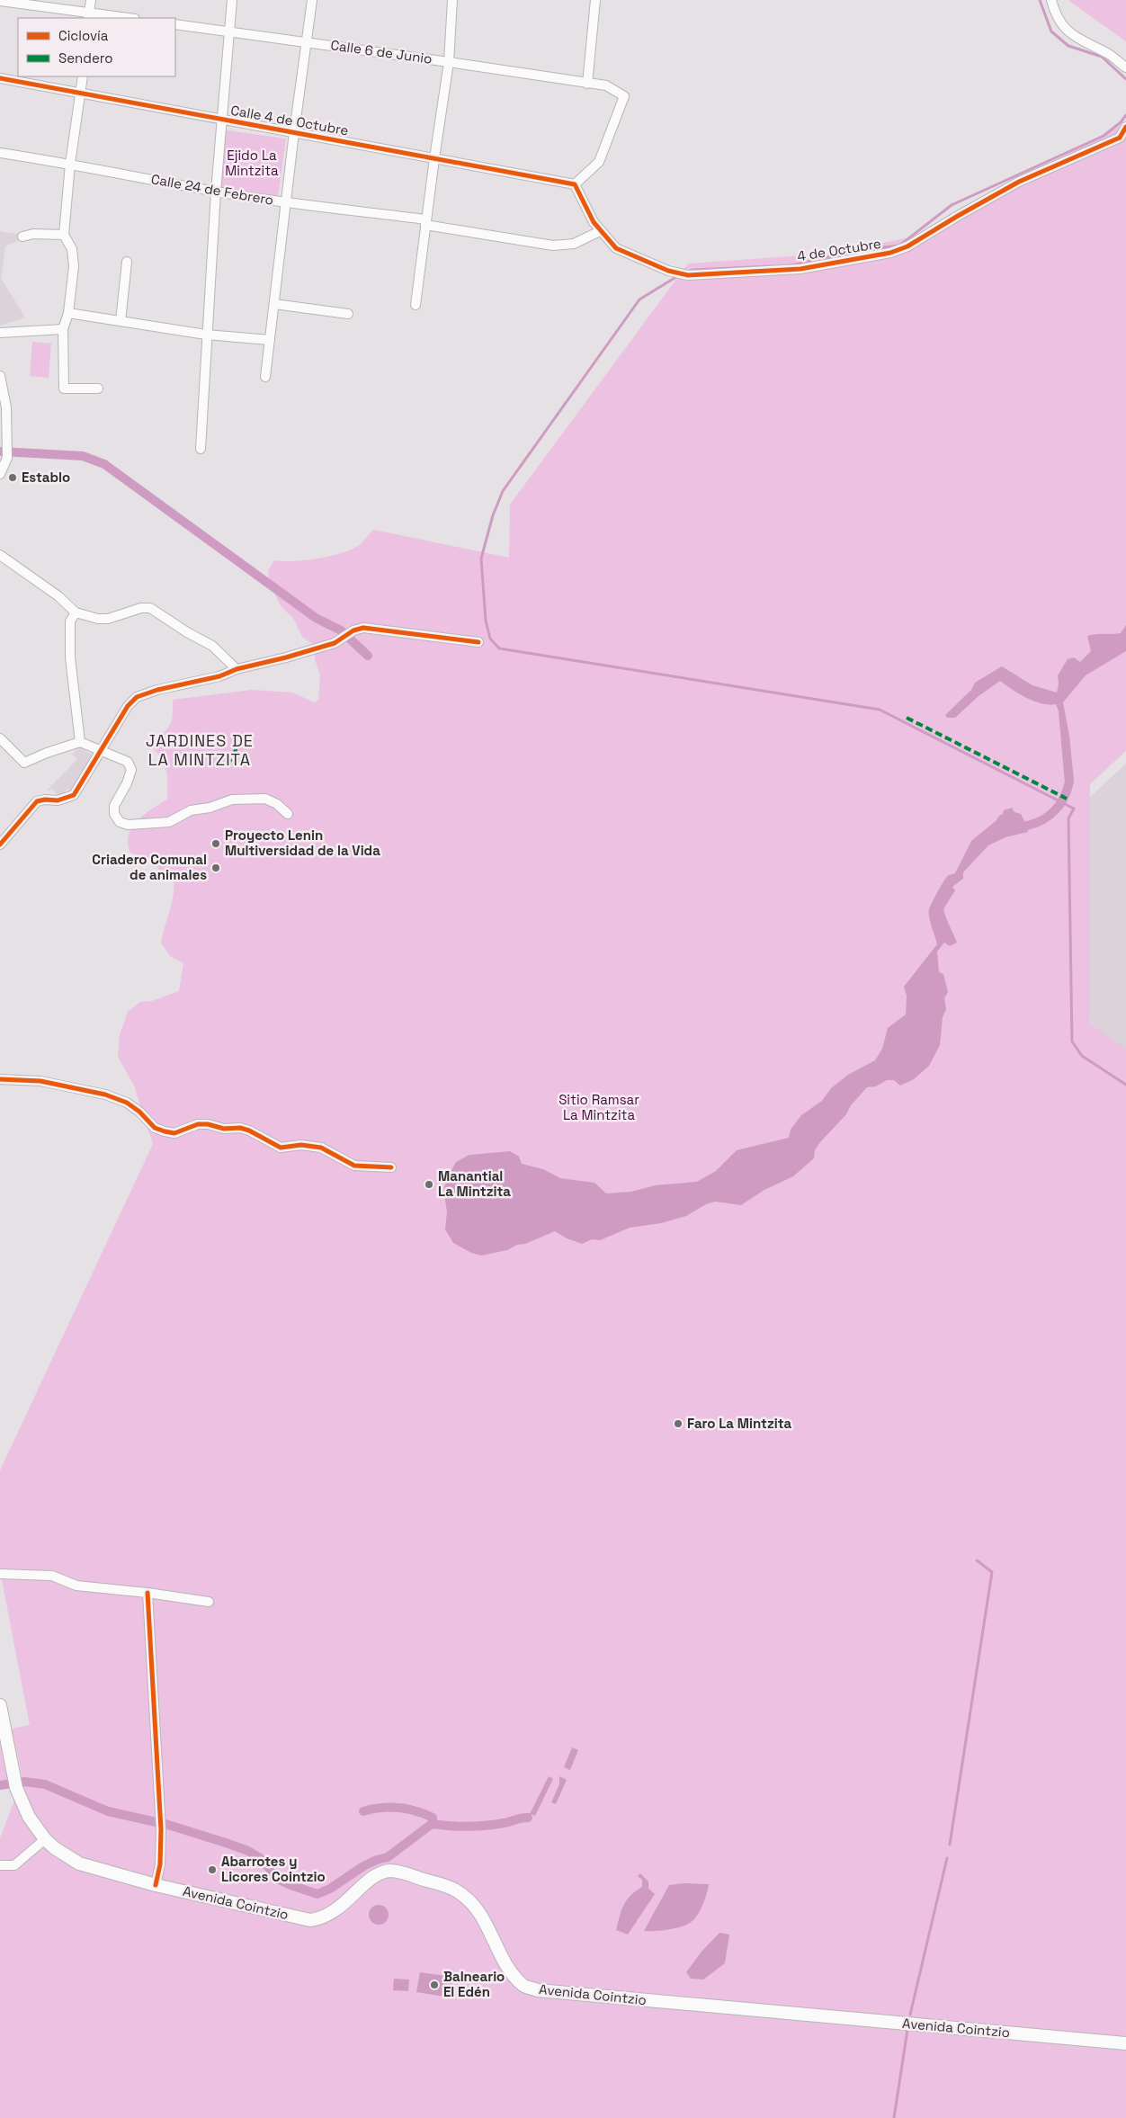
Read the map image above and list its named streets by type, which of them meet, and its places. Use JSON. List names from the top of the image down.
{
  "streets": {
    "main road": ["Avenida Cointzio"],
    "street": [
      "Calle 6 de Junio",
      "Calle 4 de Octubre",
      "Calle 24 de Febrero",
      "4 de Octubre"
    ]
  },
  "crossings": [
    ["Calle 6 de Junio", "Calle 4 de Octubre"],
    ["Calle 6 de Junio", "4 de Octubre"],
    ["Calle 4 de Octubre", "4 de Octubre"],
    ["Calle 24 de Febrero", "4 de Octubre"]
  ],
  "districts": ["JARDINES DE LA MINTZITA"],
  "parks": ["Ejido La Mintzita", "Sitio Ramsar La Mintzita"],
  "places": [
    "Establo",
    "Proyecto Lenin Multiversidad de la Vida",
    "Criadero Comunal de animales",
    "Manantial La Mintzita",
    "Faro La Mintzita",
    "Abarrotes y Licores Cointzio",
    "Balneario El Edén"
  ],
  "legend": ["Ciclovía", "Sendero"]
}
